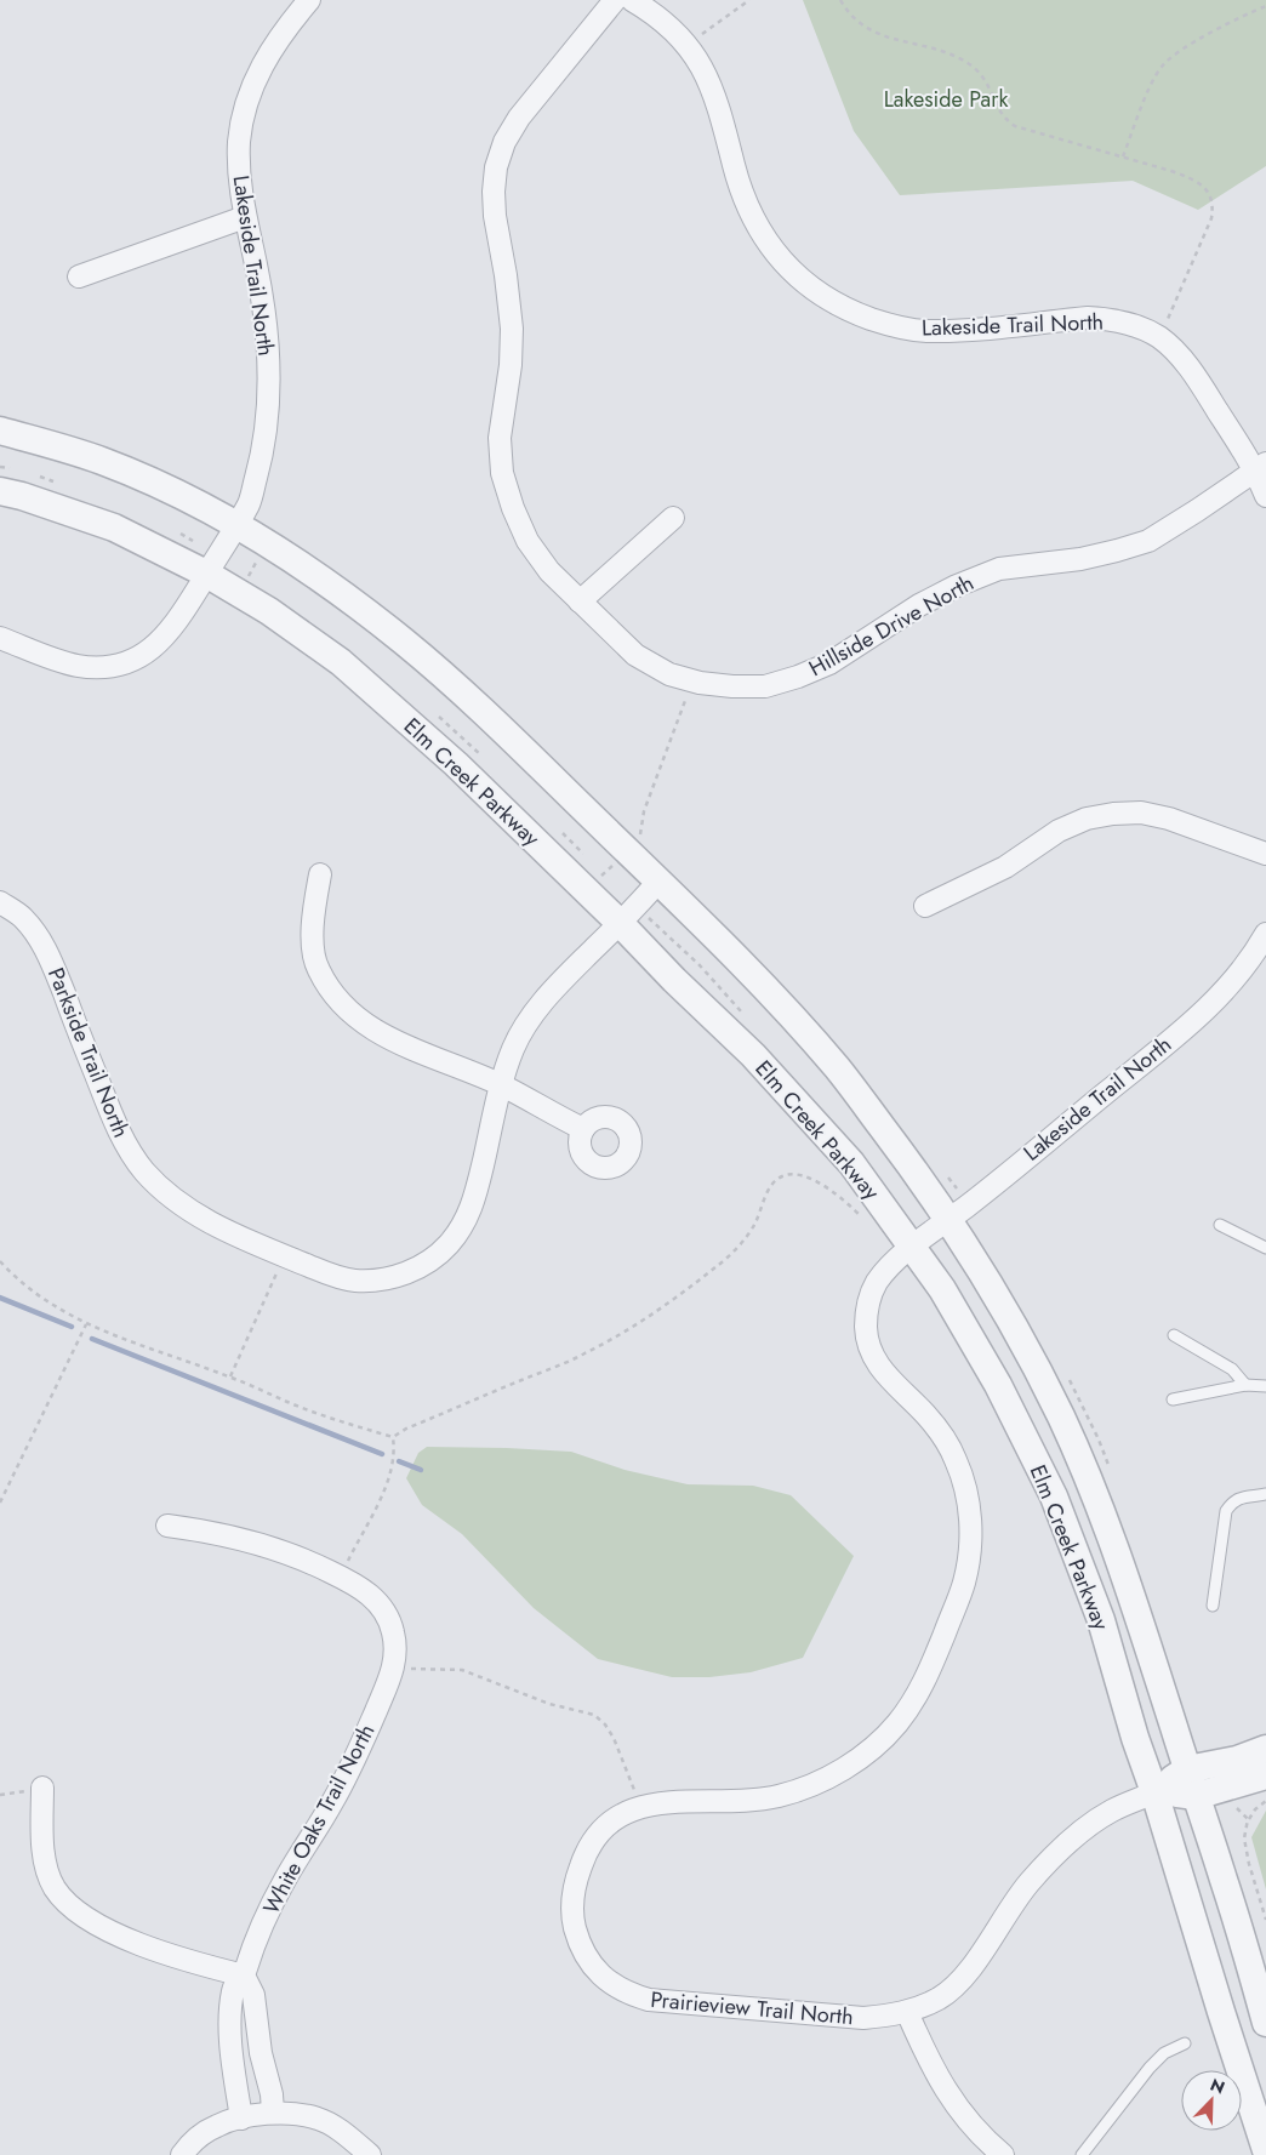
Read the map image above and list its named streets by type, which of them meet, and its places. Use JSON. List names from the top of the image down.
{
  "streets": {
    "street": [
      "Lakeside Trail North",
      "Hillside Drive North",
      "Elm Creek Parkway",
      "Parkside Trail North",
      "White Oaks Trail North",
      "Prairieview Trail North"
    ]
  },
  "crossings": [
    ["Lakeside Trail North", "Hillside Drive North"],
    ["Lakeside Trail North", "Elm Creek Parkway"],
    ["Lakeside Trail North", "Prairieview Trail North"],
    ["Elm Creek Parkway", "Parkside Trail North"],
    ["Elm Creek Parkway", "Prairieview Trail North"]
  ],
  "parks": ["Lakeside Park"],
  "north": "top right"
}
